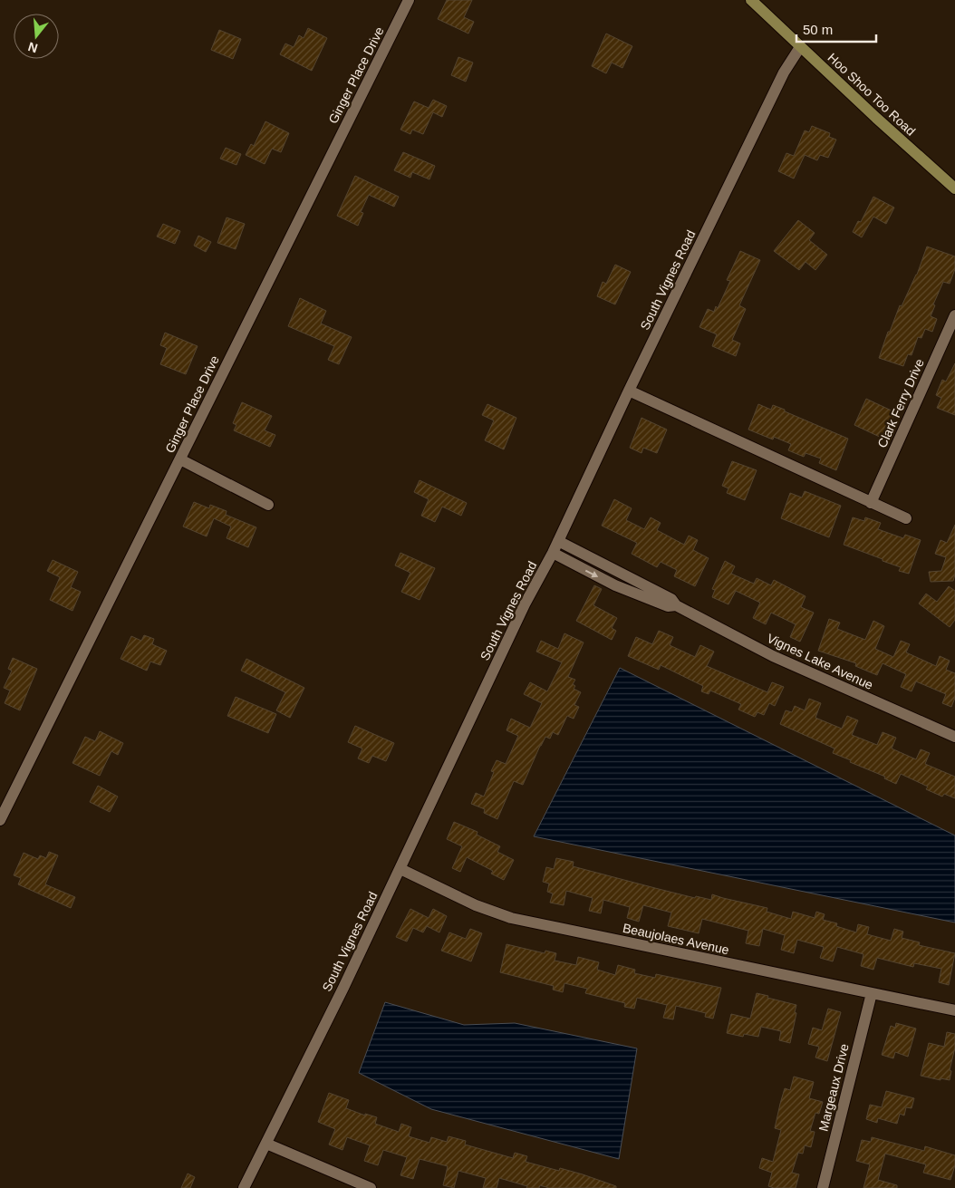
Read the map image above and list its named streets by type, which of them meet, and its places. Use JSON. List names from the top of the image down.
{
  "streets": {
    "street": [
      "Ginger Place Drive",
      "Hoo Shoo Too Road",
      "South Vignes Road",
      "Clark Ferry Drive",
      "Vignes Lake Avenue",
      "Beaujolaes Avenue",
      "Margeaux Drive"
    ]
  },
  "crossings": [
    ["Hoo Shoo Too Road", "South Vignes Road"],
    ["South Vignes Road", "Vignes Lake Avenue"],
    ["South Vignes Road", "Beaujolaes Avenue"],
    ["Beaujolaes Avenue", "Margeaux Drive"]
  ],
  "scale_bar": "50 m",
  "north": "bottom"
}
